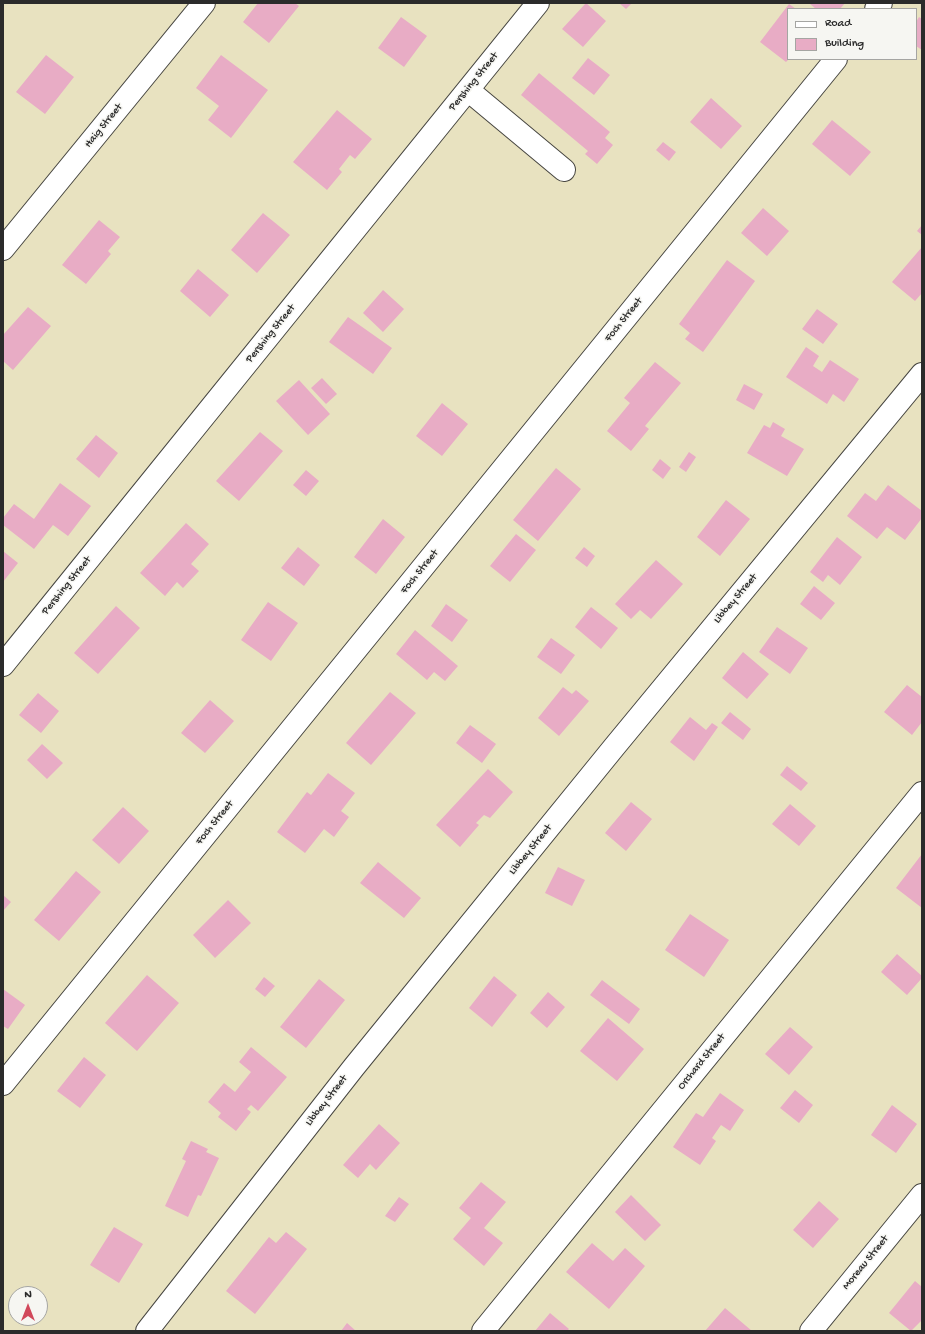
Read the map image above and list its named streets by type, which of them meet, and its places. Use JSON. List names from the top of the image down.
{
  "streets": {
    "street": [
      "Pershing Street",
      "Haig Street",
      "Foch Street",
      "Libbey Street",
      "Orchard Street",
      "Moreau Street"
    ]
  },
  "legend": ["Road", "Building"],
  "north": "top"
}
